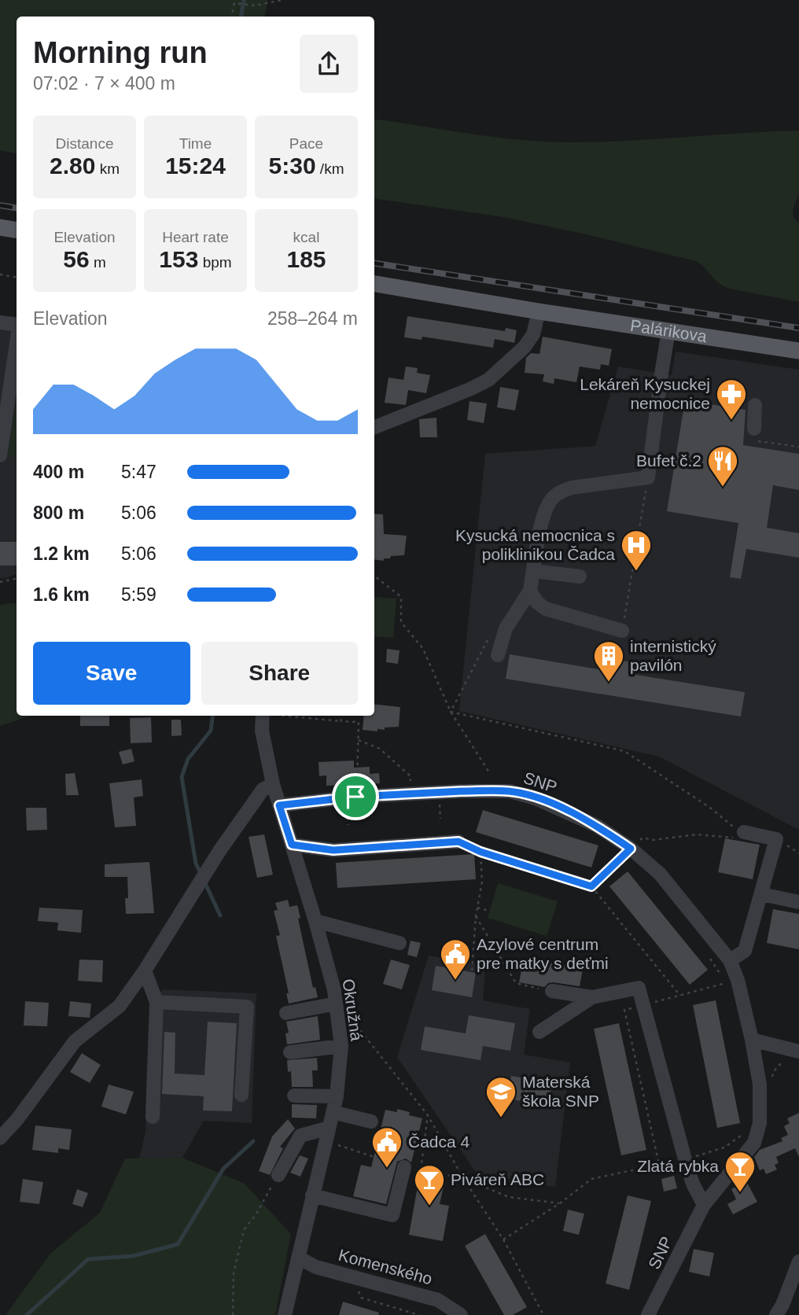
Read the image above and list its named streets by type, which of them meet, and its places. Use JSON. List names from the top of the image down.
{
  "streets": {
    "main road": ["Palárikova"],
    "street": ["SNP", "Okružná", "Komenského"]
  },
  "crossings": [
    ["SNP", "Okružná"],
    ["Okružná", "Komenského"]
  ],
  "places": {
    "pharmacy": ["Lekáreň Kysuckej nemocnice"],
    "restaurant": ["Bufet č.2"],
    "hospital": ["Kysucká nemocnica s poliklinikou Čadca"],
    "building": ["internistický pavilón"],
    "public building": ["Azylové centrum pre matky s deťmi", "Čadca 4"],
    "school or university": ["Materská škola SNP"],
    "bar": ["Zlatá rybka", "Piváreň ABC"]
  },
  "page": {
    "heading": ["Morning run", "07:02 · 7 × 400 m"],
    "stats": [
      ["Distance", "2.80 km"],
      ["Time", "15:24"],
      ["Pace", "5:30 /km"],
      ["Elevation", "56 m"],
      ["Heart rate", "153 bpm"],
      ["kcal", "185"]
    ],
    "chart": ["Elevation", "258–264 m"],
    "list": [
      {
        "name": "400 m",
        "note": "5:47"
      },
      {
        "name": "800 m",
        "note": "5:06"
      },
      {
        "name": "1.2 km",
        "note": "5:06"
      },
      {
        "name": "1.6 km",
        "note": "5:59"
      }
    ],
    "buttons": ["Save", "Share"]
  }
}
